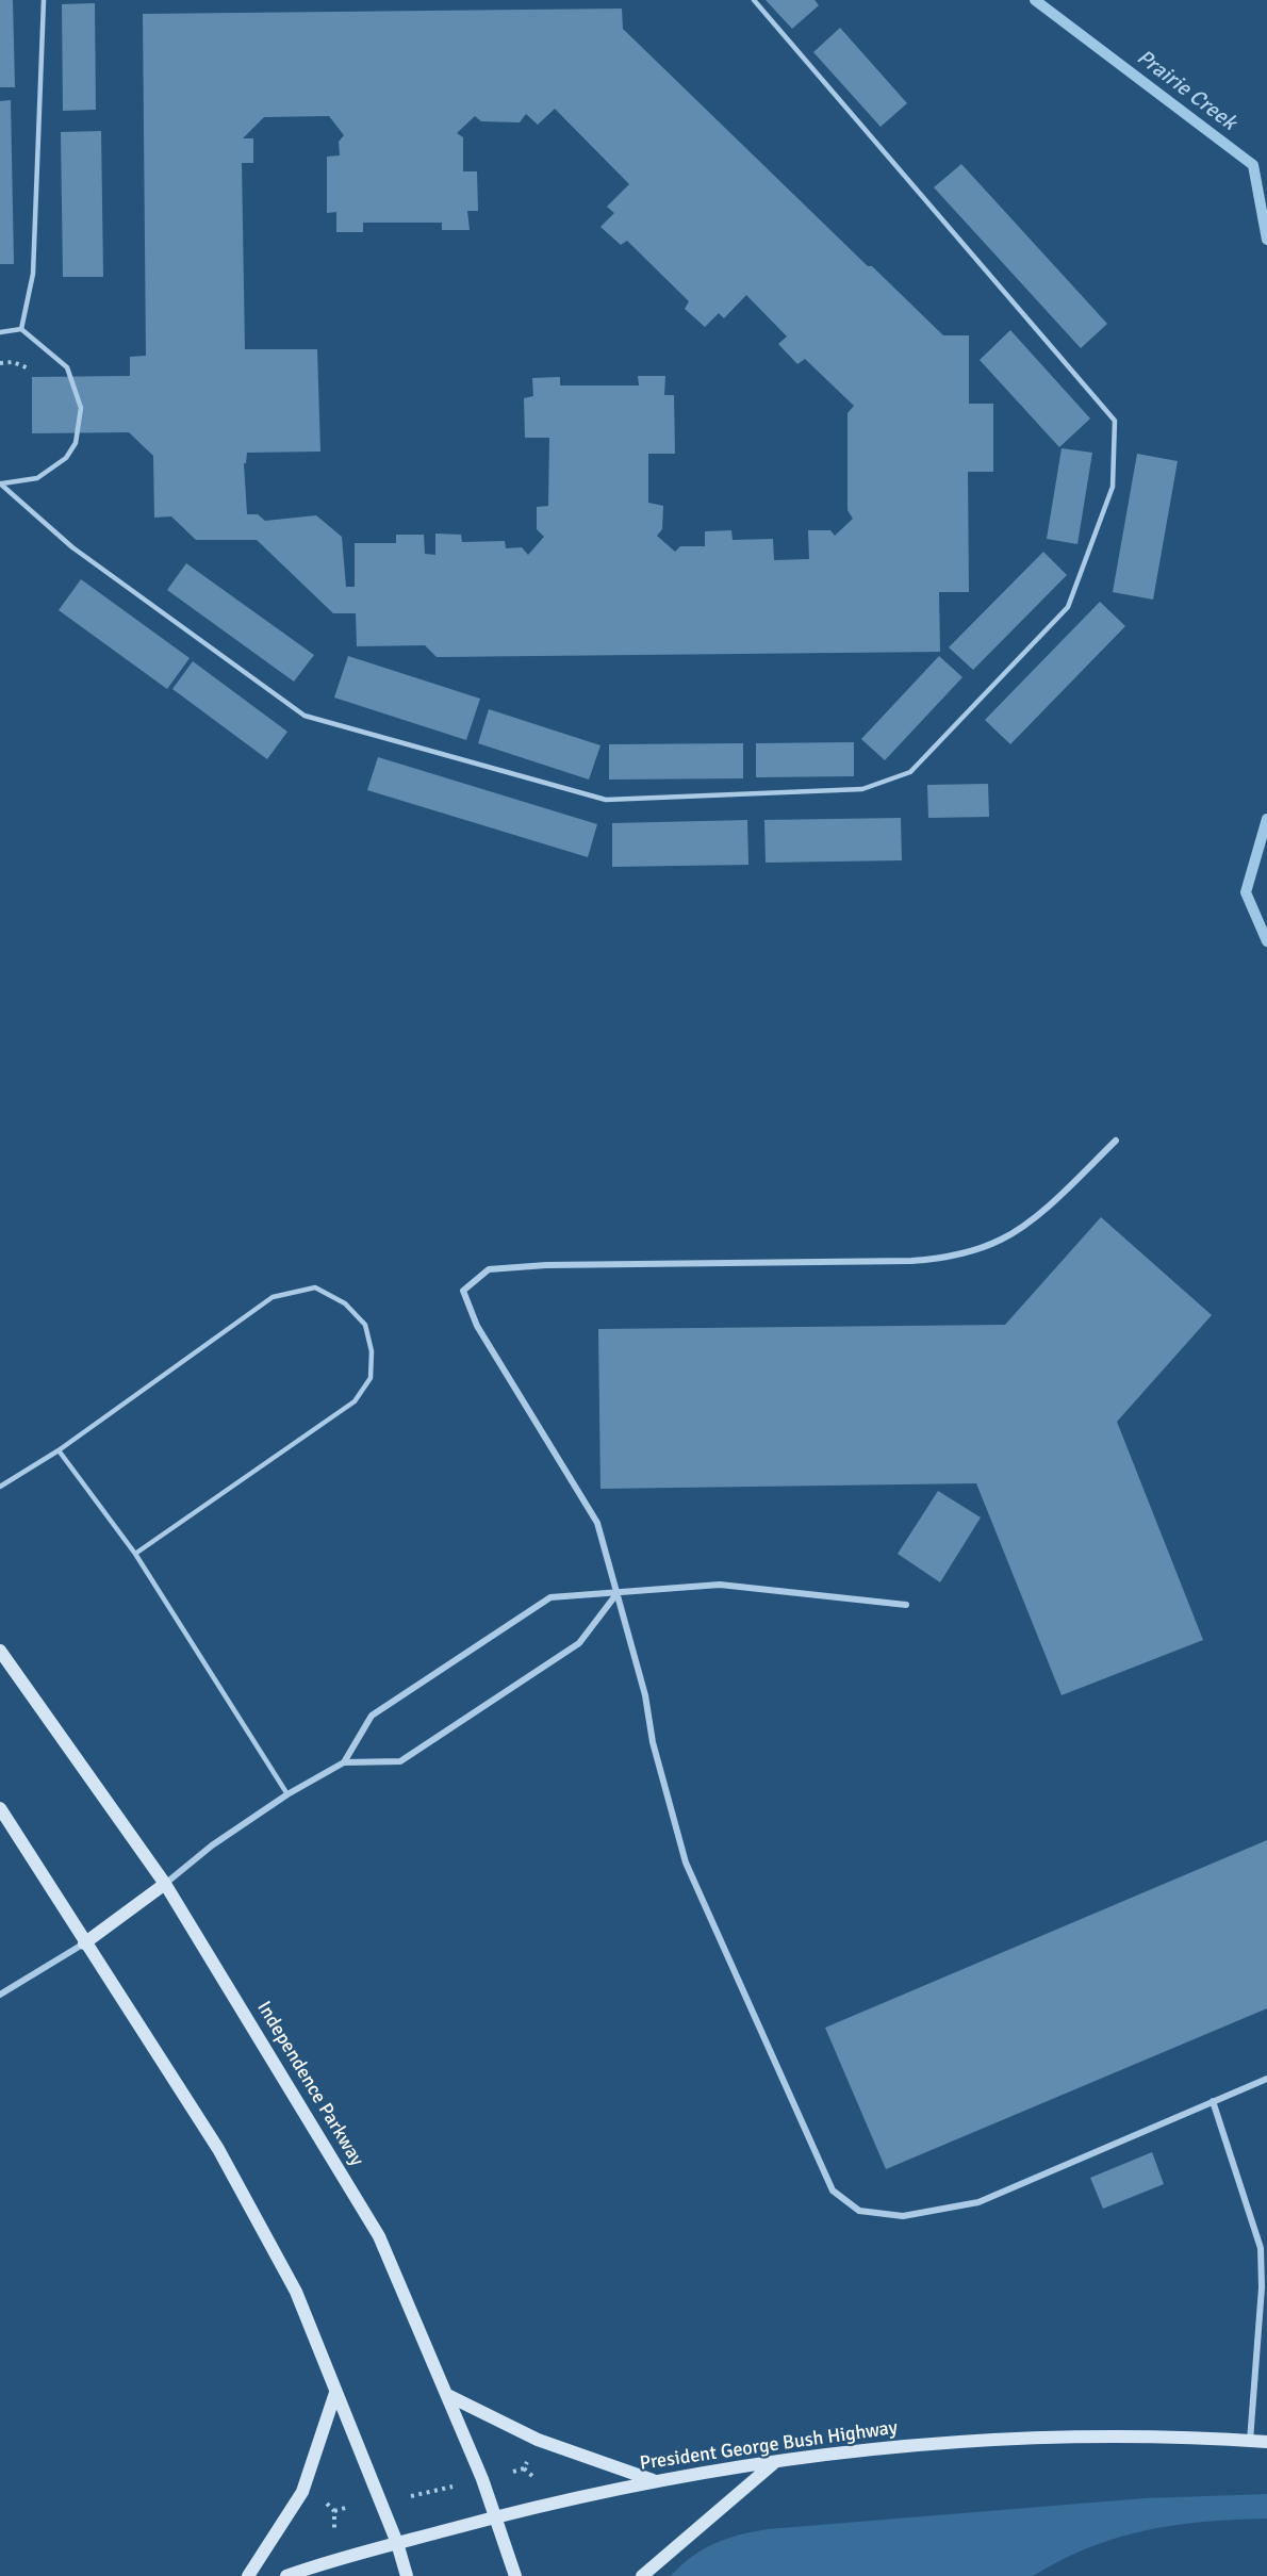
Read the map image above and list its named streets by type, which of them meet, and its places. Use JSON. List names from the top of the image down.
{
  "streets": {
    "main road": ["Independence Parkway", "President George Bush Highway"]
  },
  "crossings": [
    ["Independence Parkway", "President George Bush Highway"]
  ],
  "water": ["Prairie Creek"]
}
